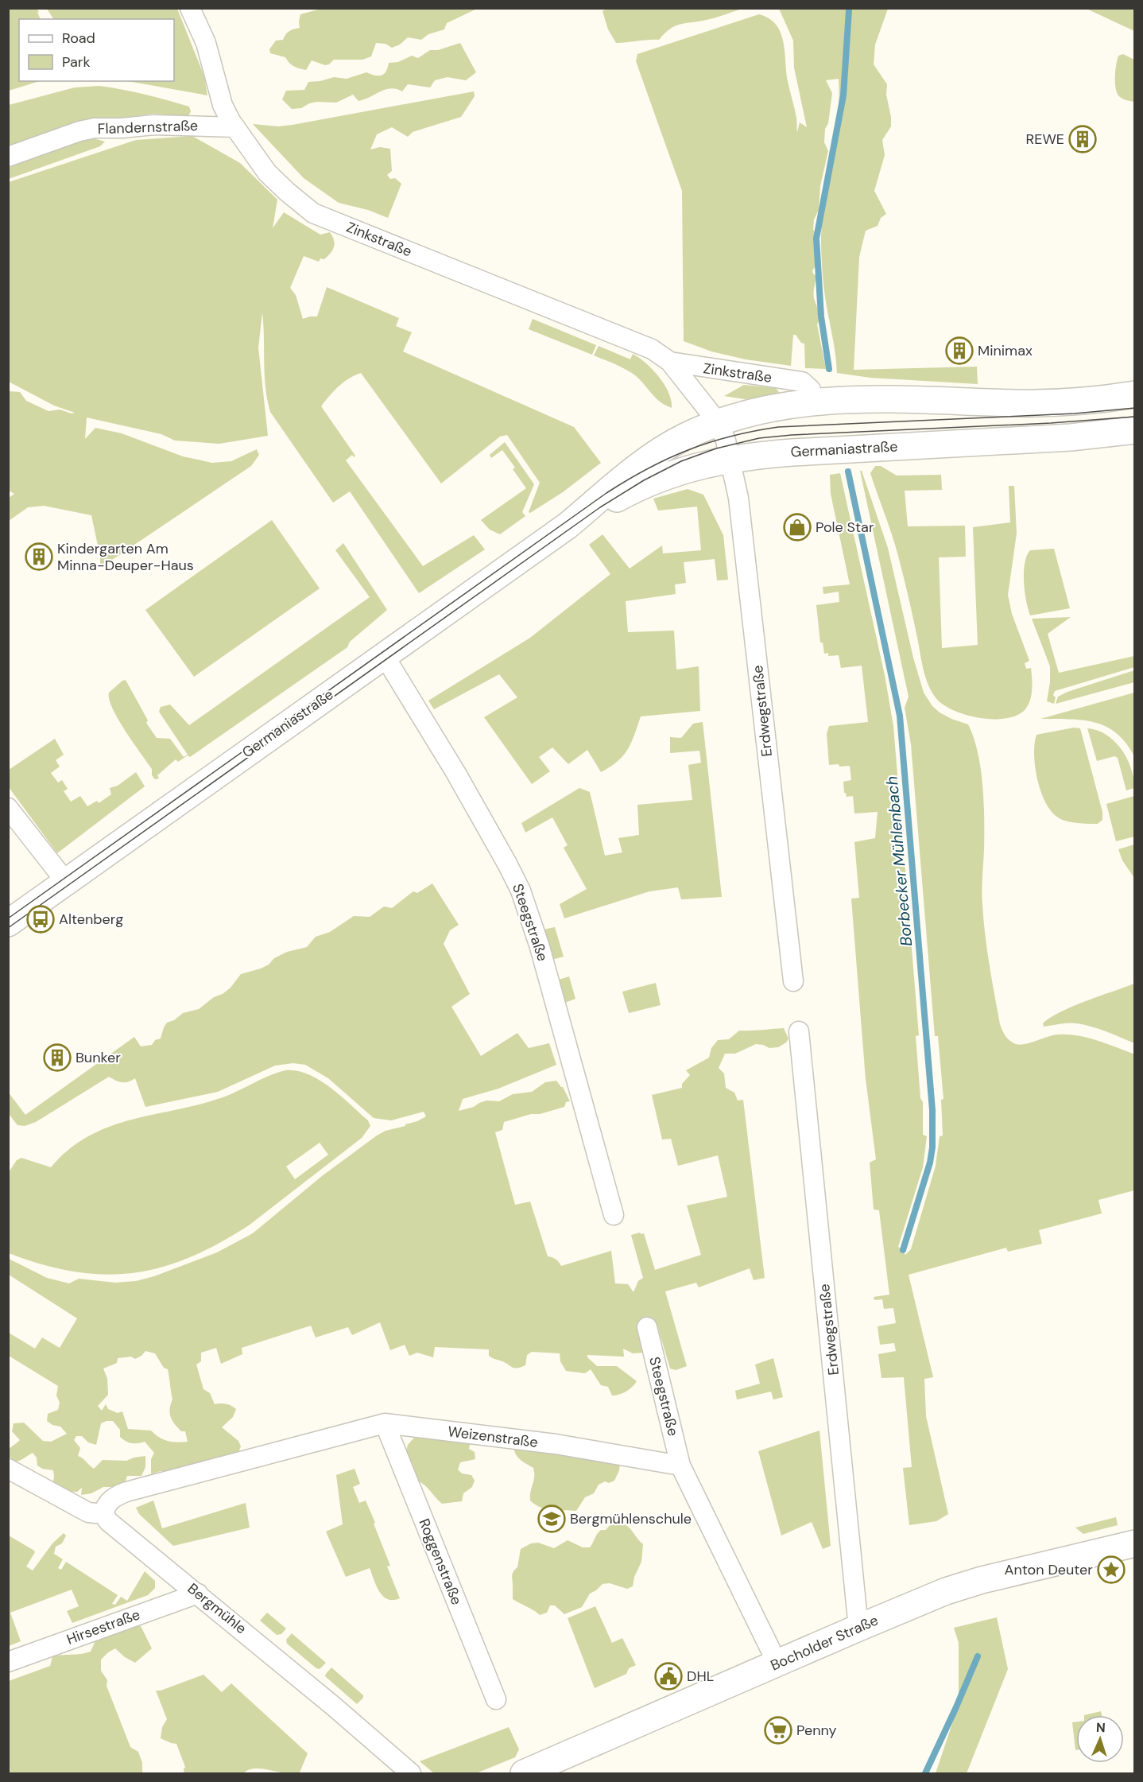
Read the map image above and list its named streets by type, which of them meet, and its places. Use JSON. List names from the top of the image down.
{
  "streets": {
    "main road": ["Germaniastraße", "Bocholder Straße"],
    "street": [
      "Flandernstraße",
      "Zinkstraße",
      "Erdwegstraße",
      "Steegstraße",
      "Weizenstraße",
      "Roggenstraße",
      "Bergmühle",
      "Hirsestraße"
    ]
  },
  "crossings": [
    ["Flandernstraße", "Zinkstraße"],
    ["Zinkstraße", "Germaniastraße"],
    ["Zinkstraße", "Erdwegstraße"],
    ["Germaniastraße", "Erdwegstraße"],
    ["Germaniastraße", "Steegstraße"],
    ["Erdwegstraße", "Bocholder Straße"],
    ["Steegstraße", "Weizenstraße"],
    ["Weizenstraße", "Roggenstraße"],
    ["Weizenstraße", "Bergmühle"],
    ["Bergmühle", "Hirsestraße"]
  ],
  "water": ["Borbecker Mühlenbach"],
  "places": {
    "building": [
      "REWE",
      "Minimax",
      "Kindergarten Am Minna-Deuper-Haus",
      "Bunker"
    ],
    "shop": ["Pole Star"],
    "bus stop": ["Altenberg"],
    "school or university": ["Bergmühlenschule"],
    "place": ["Anton Deuter"],
    "public building": ["DHL"],
    "supermarket": ["Penny"]
  },
  "legend": ["Road", "Park"],
  "north": "top"
}
